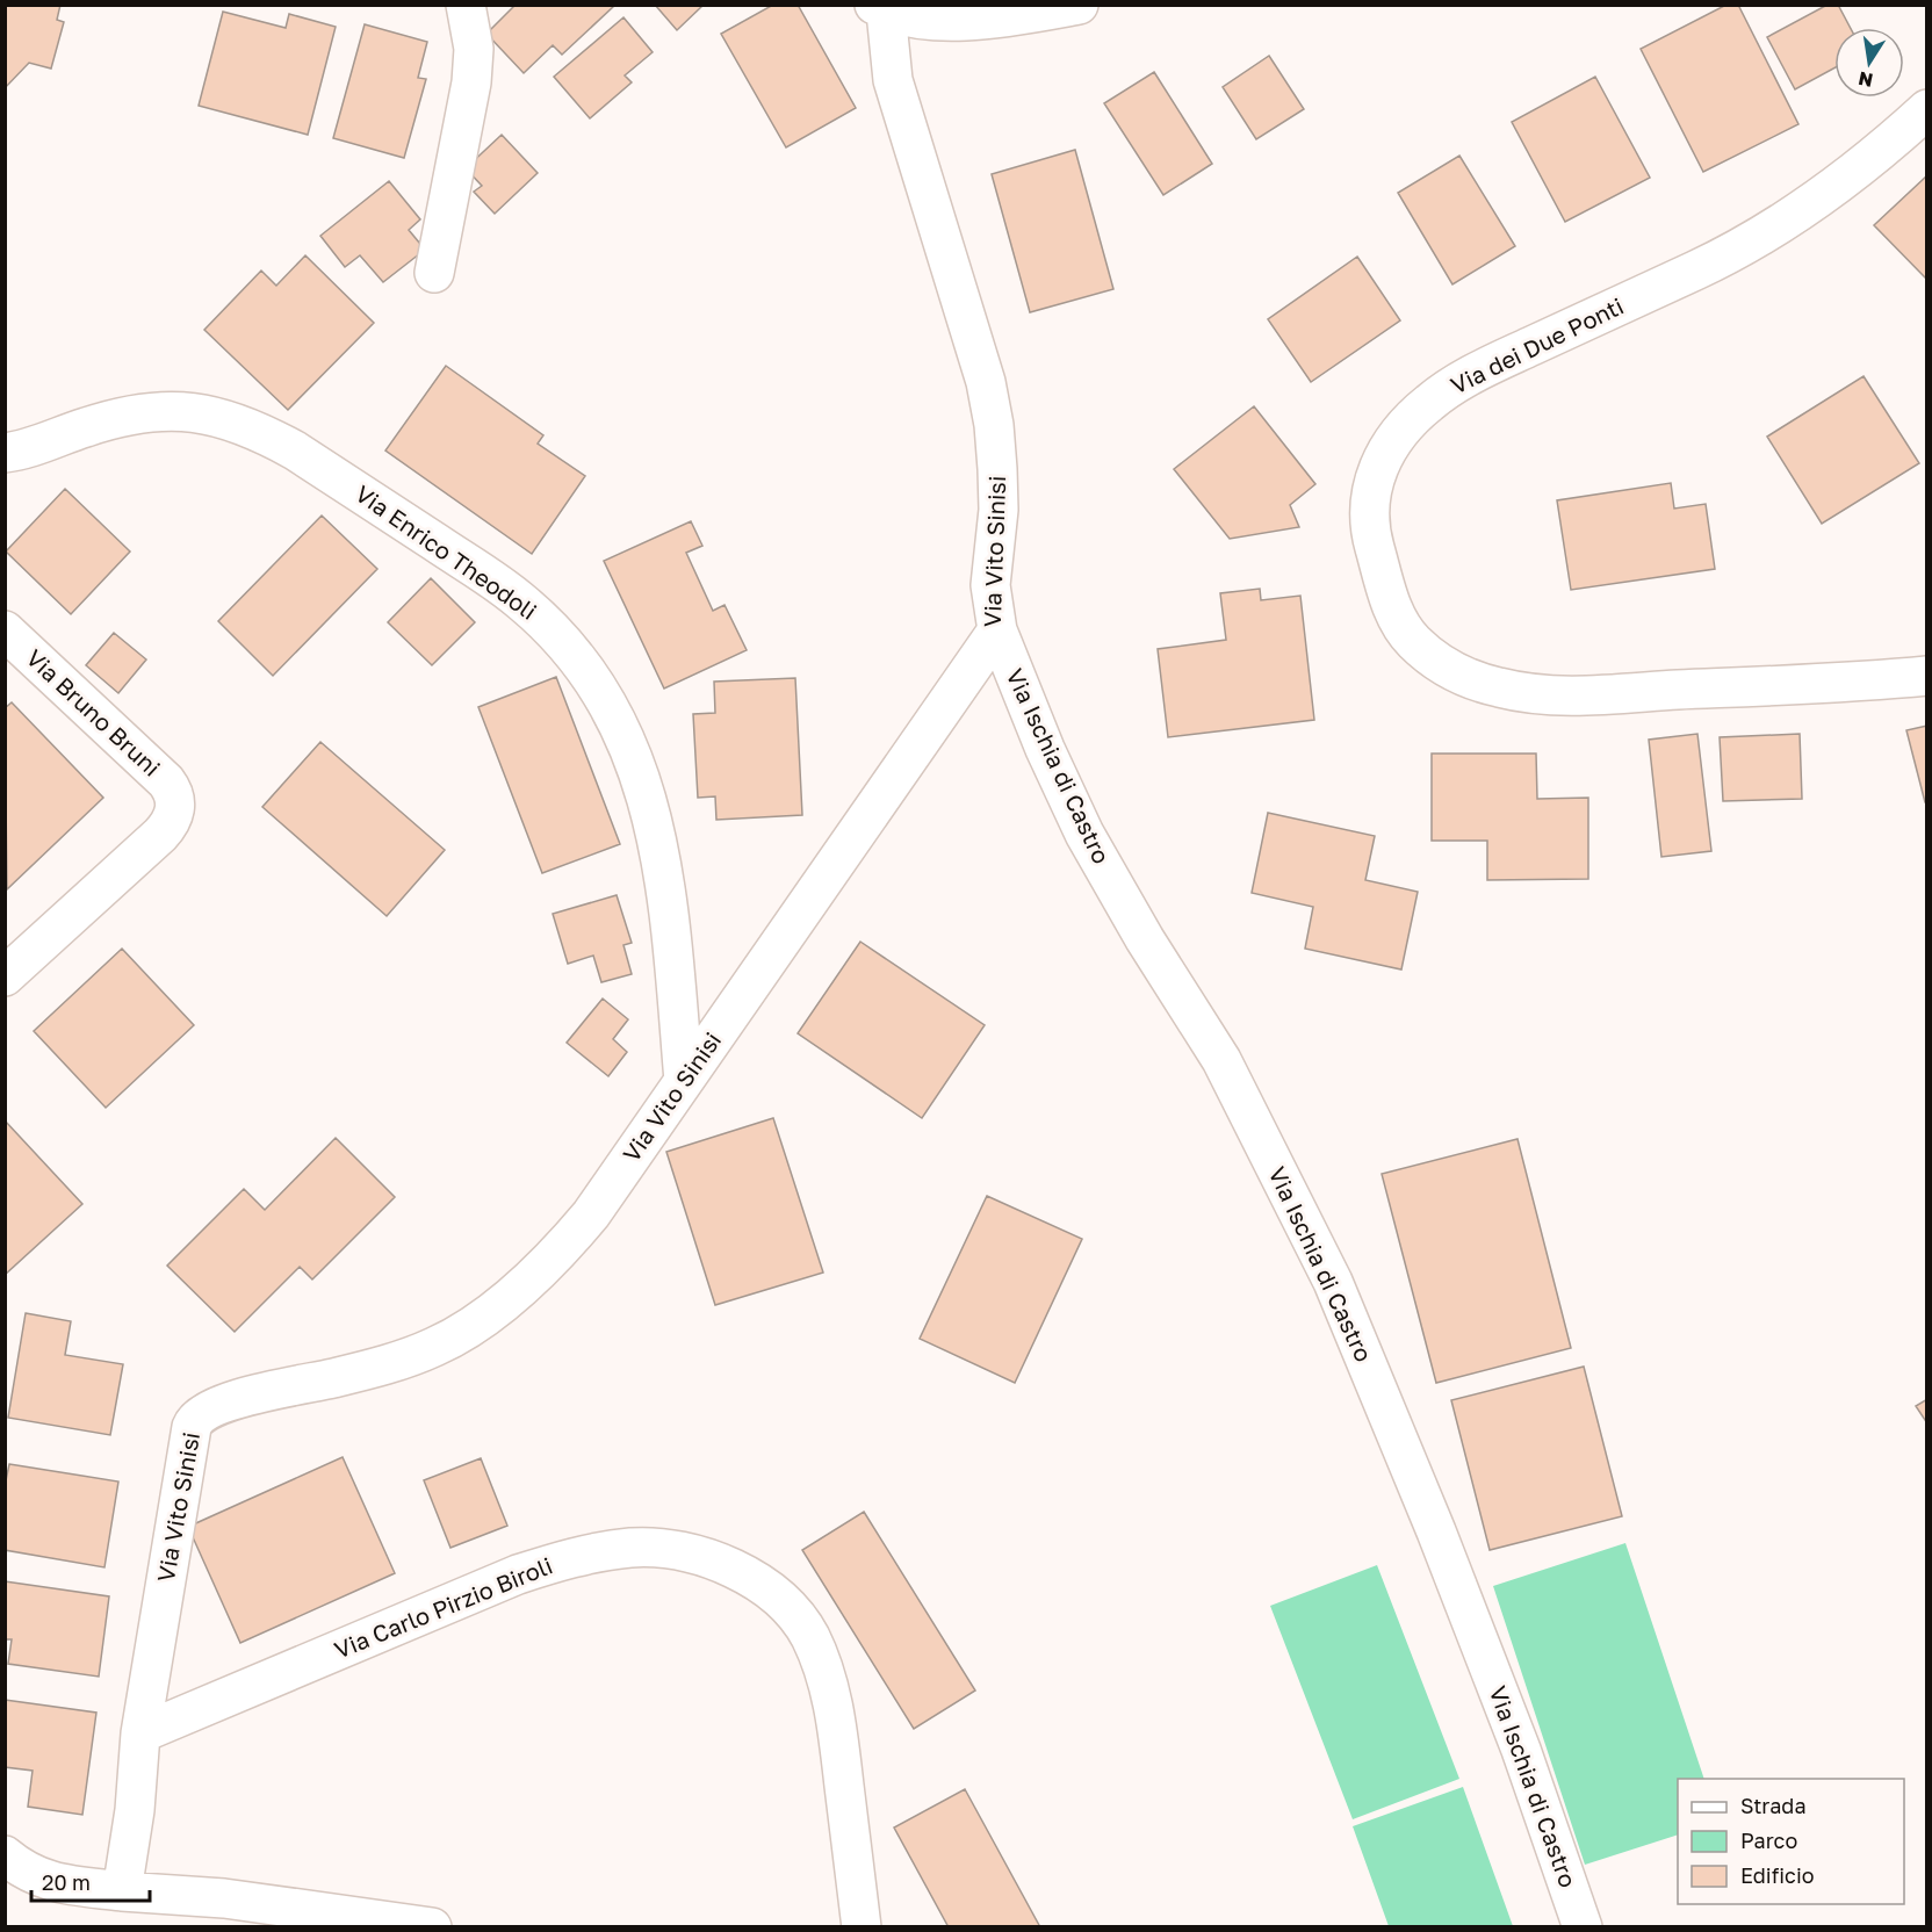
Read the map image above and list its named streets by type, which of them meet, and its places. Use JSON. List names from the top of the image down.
{
  "streets": {
    "street": [
      "Via dei Due Ponti",
      "Via Vito Sinisi",
      "Via Enrico Theodoli",
      "Via Bruno Bruni",
      "Via Ischia di Castro",
      "Via Carlo Pirzio Biroli"
    ]
  },
  "crossings": [
    ["Via Vito Sinisi", "Via Enrico Theodoli"],
    ["Via Vito Sinisi", "Via Ischia di Castro"],
    ["Via Vito Sinisi", "Via Carlo Pirzio Biroli"]
  ],
  "legend": ["Strada", "Parco", "Edificio"],
  "scale_bar": "20 m",
  "north": "bottom"
}
